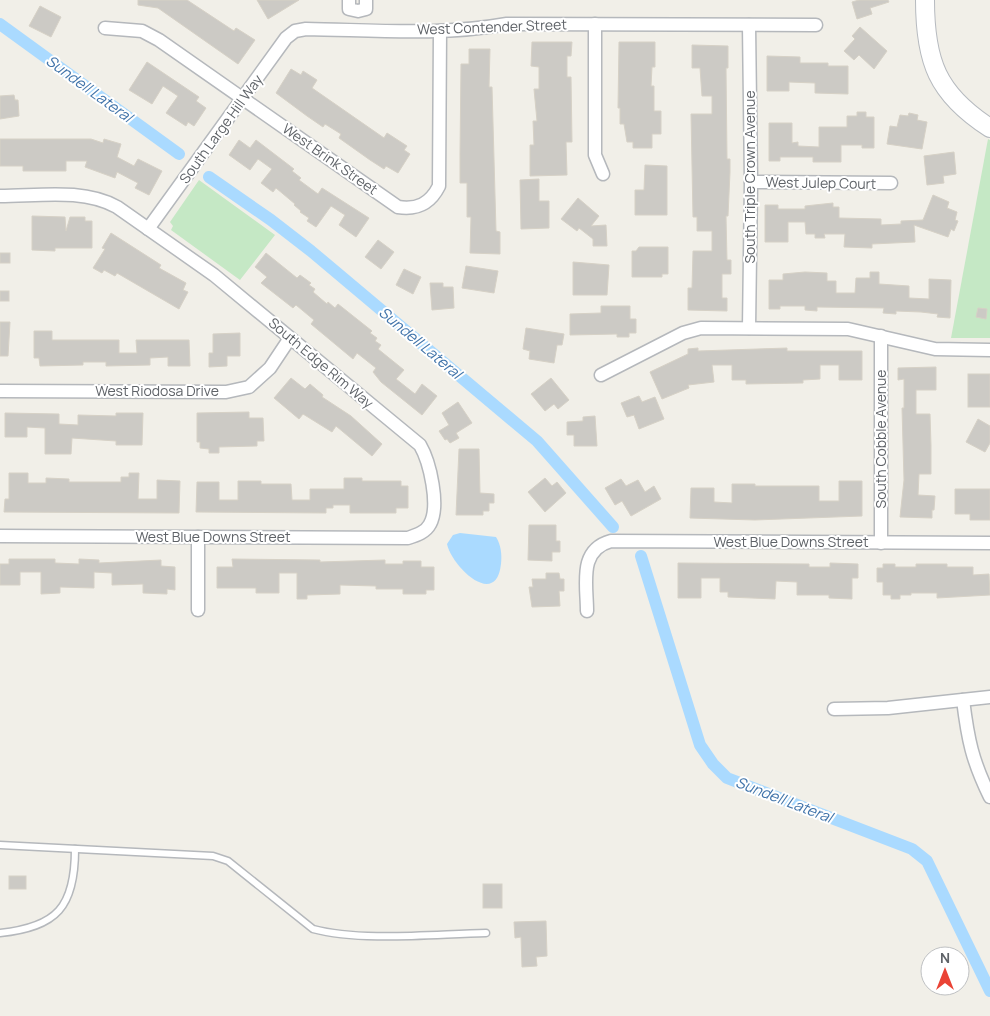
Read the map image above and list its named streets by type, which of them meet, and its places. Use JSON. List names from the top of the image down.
{
  "streets": {
    "street": [
      "West Contender Street",
      "South Large Hill Way",
      "West Brink Street",
      "South Triple Crown Avenue",
      "West Julep Court",
      "South Edge Rim Way",
      "West Riodosa Drive",
      "South Cobble Avenue",
      "West Blue Downs Street"
    ]
  },
  "crossings": [
    ["West Contender Street", "South Large Hill Way"],
    ["West Contender Street", "West Brink Street"],
    ["West Contender Street", "South Triple Crown Avenue"],
    ["South Large Hill Way", "West Brink Street"],
    ["South Large Hill Way", "South Edge Rim Way"],
    ["South Triple Crown Avenue", "West Julep Court"],
    ["South Edge Rim Way", "West Riodosa Drive"],
    ["South Edge Rim Way", "West Blue Downs Street"],
    ["South Cobble Avenue", "West Blue Downs Street"]
  ],
  "water": ["Sundell Lateral"],
  "north": "top"
}
